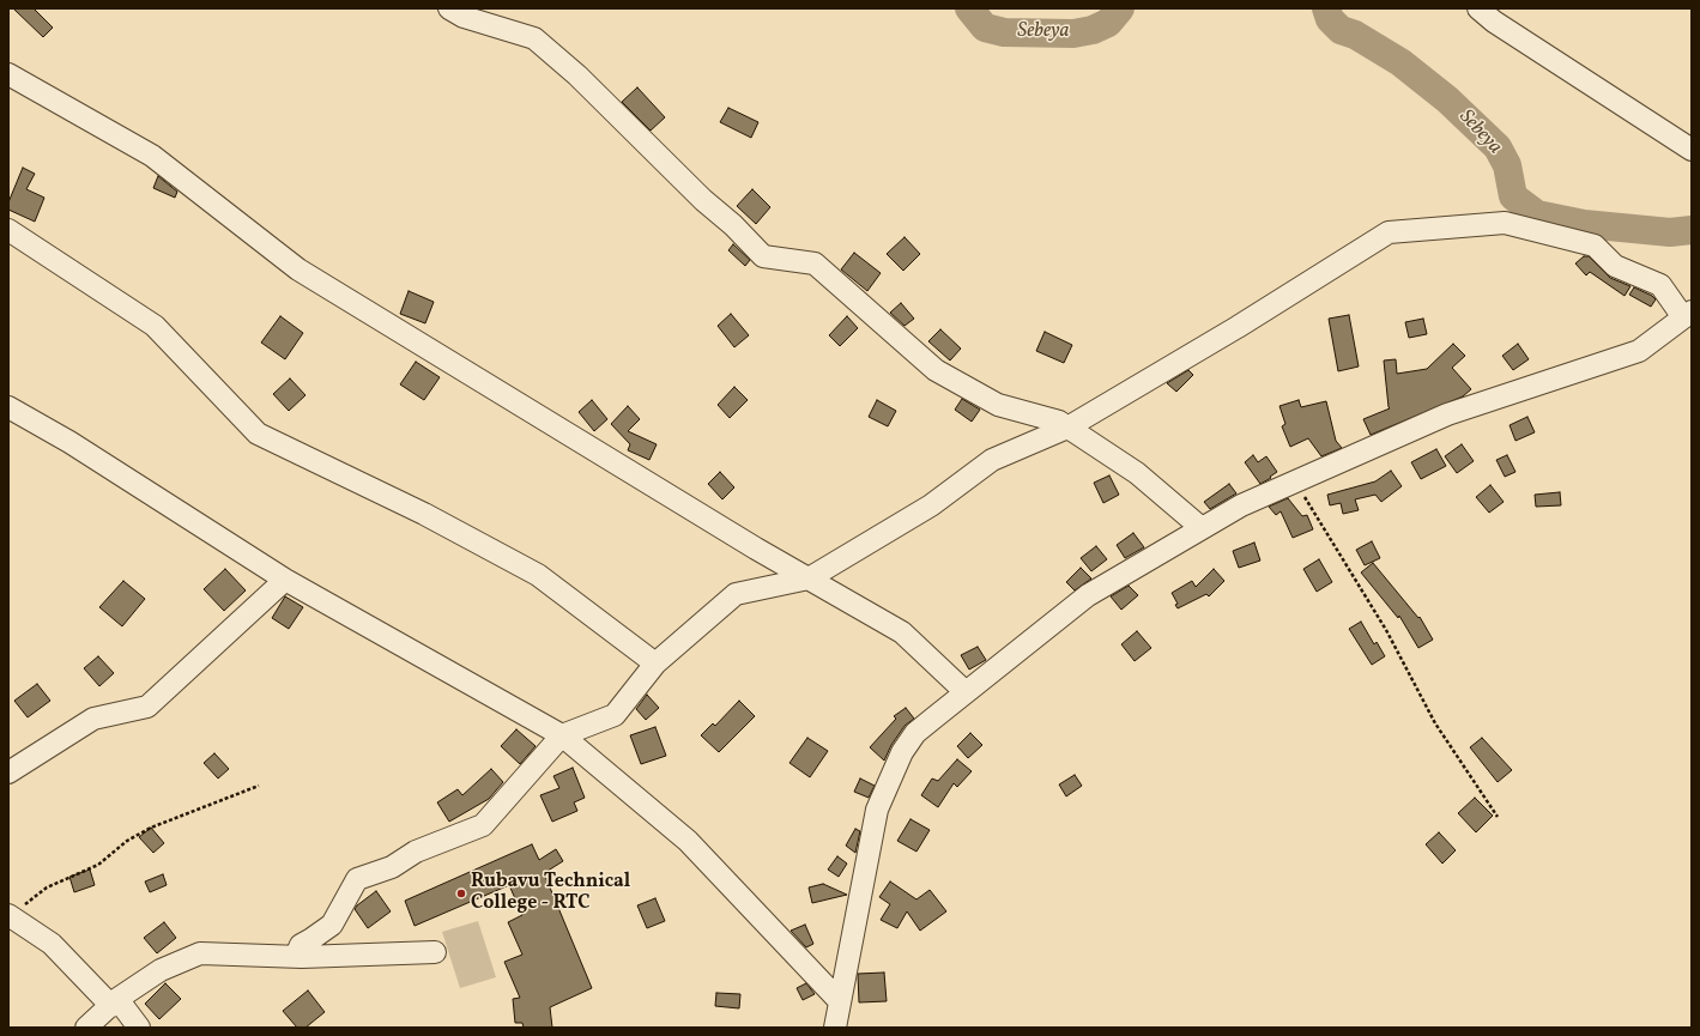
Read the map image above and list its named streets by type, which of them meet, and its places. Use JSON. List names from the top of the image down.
{
  "water": ["Sebeya"],
  "places": ["Rubavu Technical College - RTC"]
}
